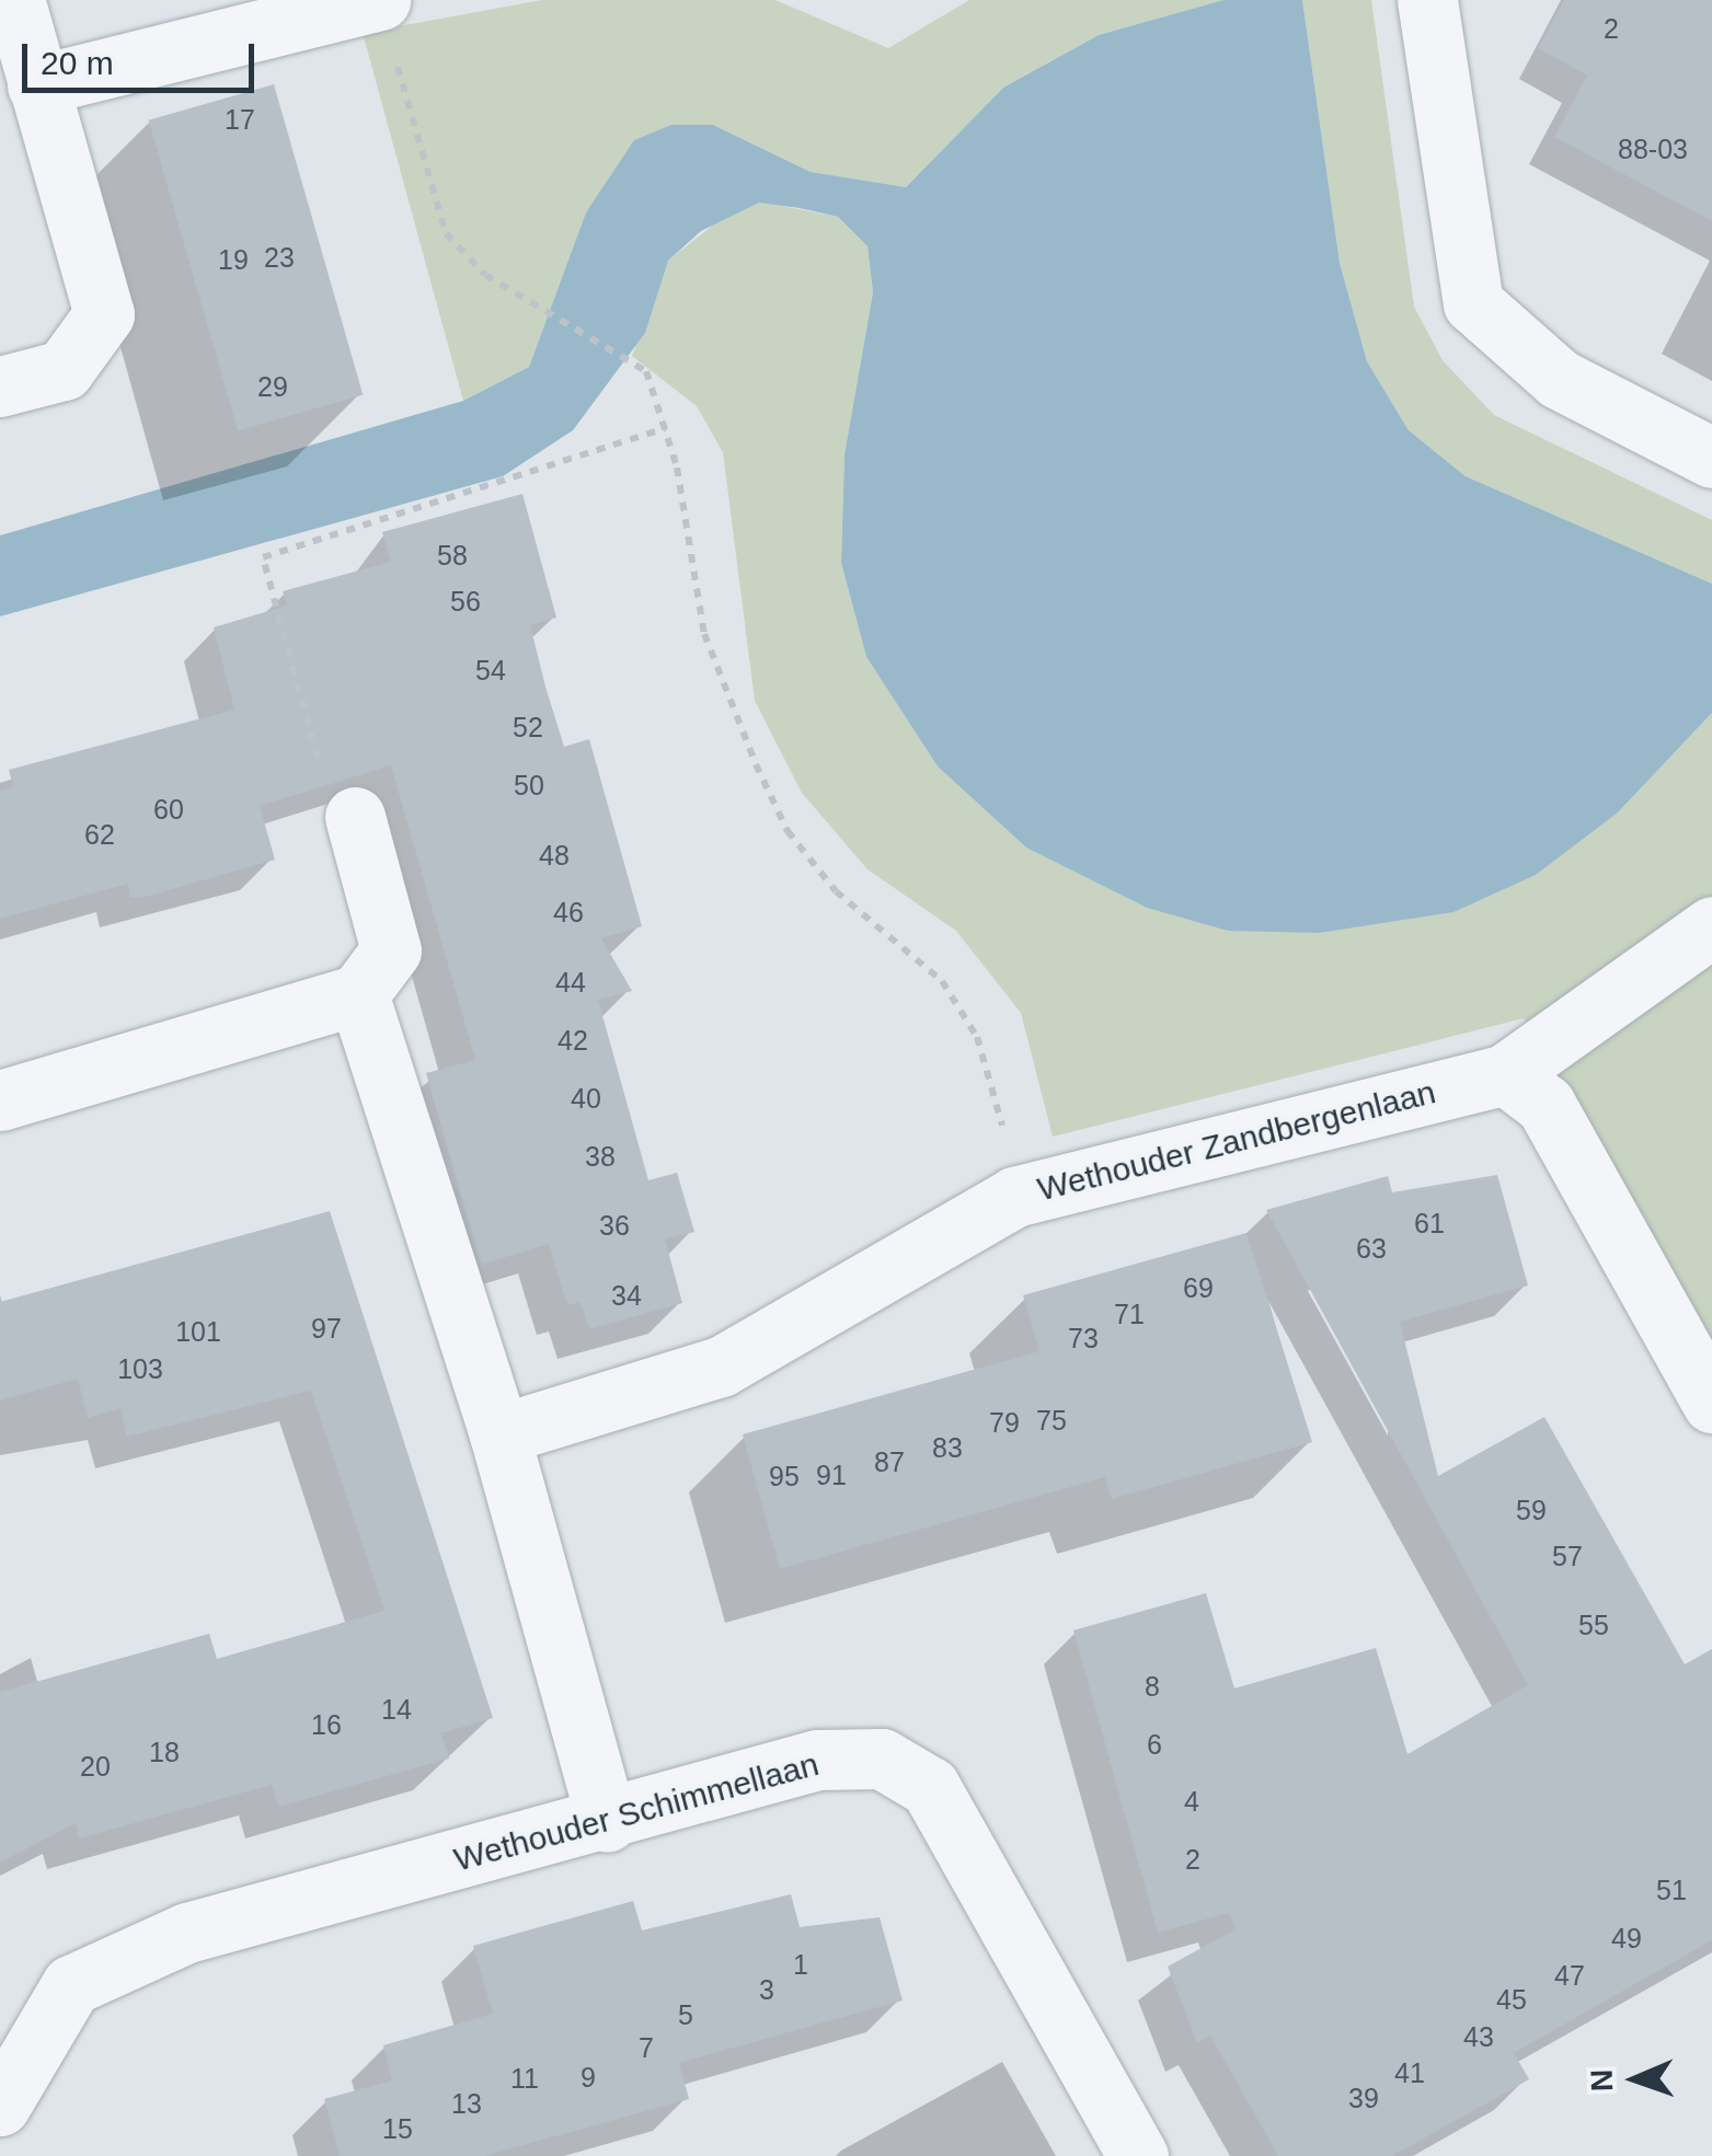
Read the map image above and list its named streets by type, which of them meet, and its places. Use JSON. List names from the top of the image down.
{
  "streets": {
    "street": ["Wethouder Zandbergenlaan", "Wethouder Schimmellaan"]
  },
  "house_numbers": [
    "2",
    "17",
    "88-03",
    "23",
    "19",
    "29",
    "58",
    "56",
    "54",
    "52",
    "50",
    "60",
    "62",
    "48",
    "46",
    "44",
    "42",
    "40",
    "38",
    "61",
    "36",
    "63",
    "69",
    "34",
    "71",
    "97",
    "101",
    "73",
    "103",
    "75",
    "79",
    "83",
    "87",
    "91",
    "95",
    "59",
    "57",
    "55",
    "8",
    "14",
    "16",
    "6",
    "18",
    "20",
    "4",
    "2",
    "51",
    "49",
    "1",
    "47",
    "3",
    "45",
    "5",
    "43",
    "7",
    "41",
    "9",
    "11",
    "39",
    "13",
    "15"
  ],
  "scale_bar": "20 m",
  "north": "left"
}
